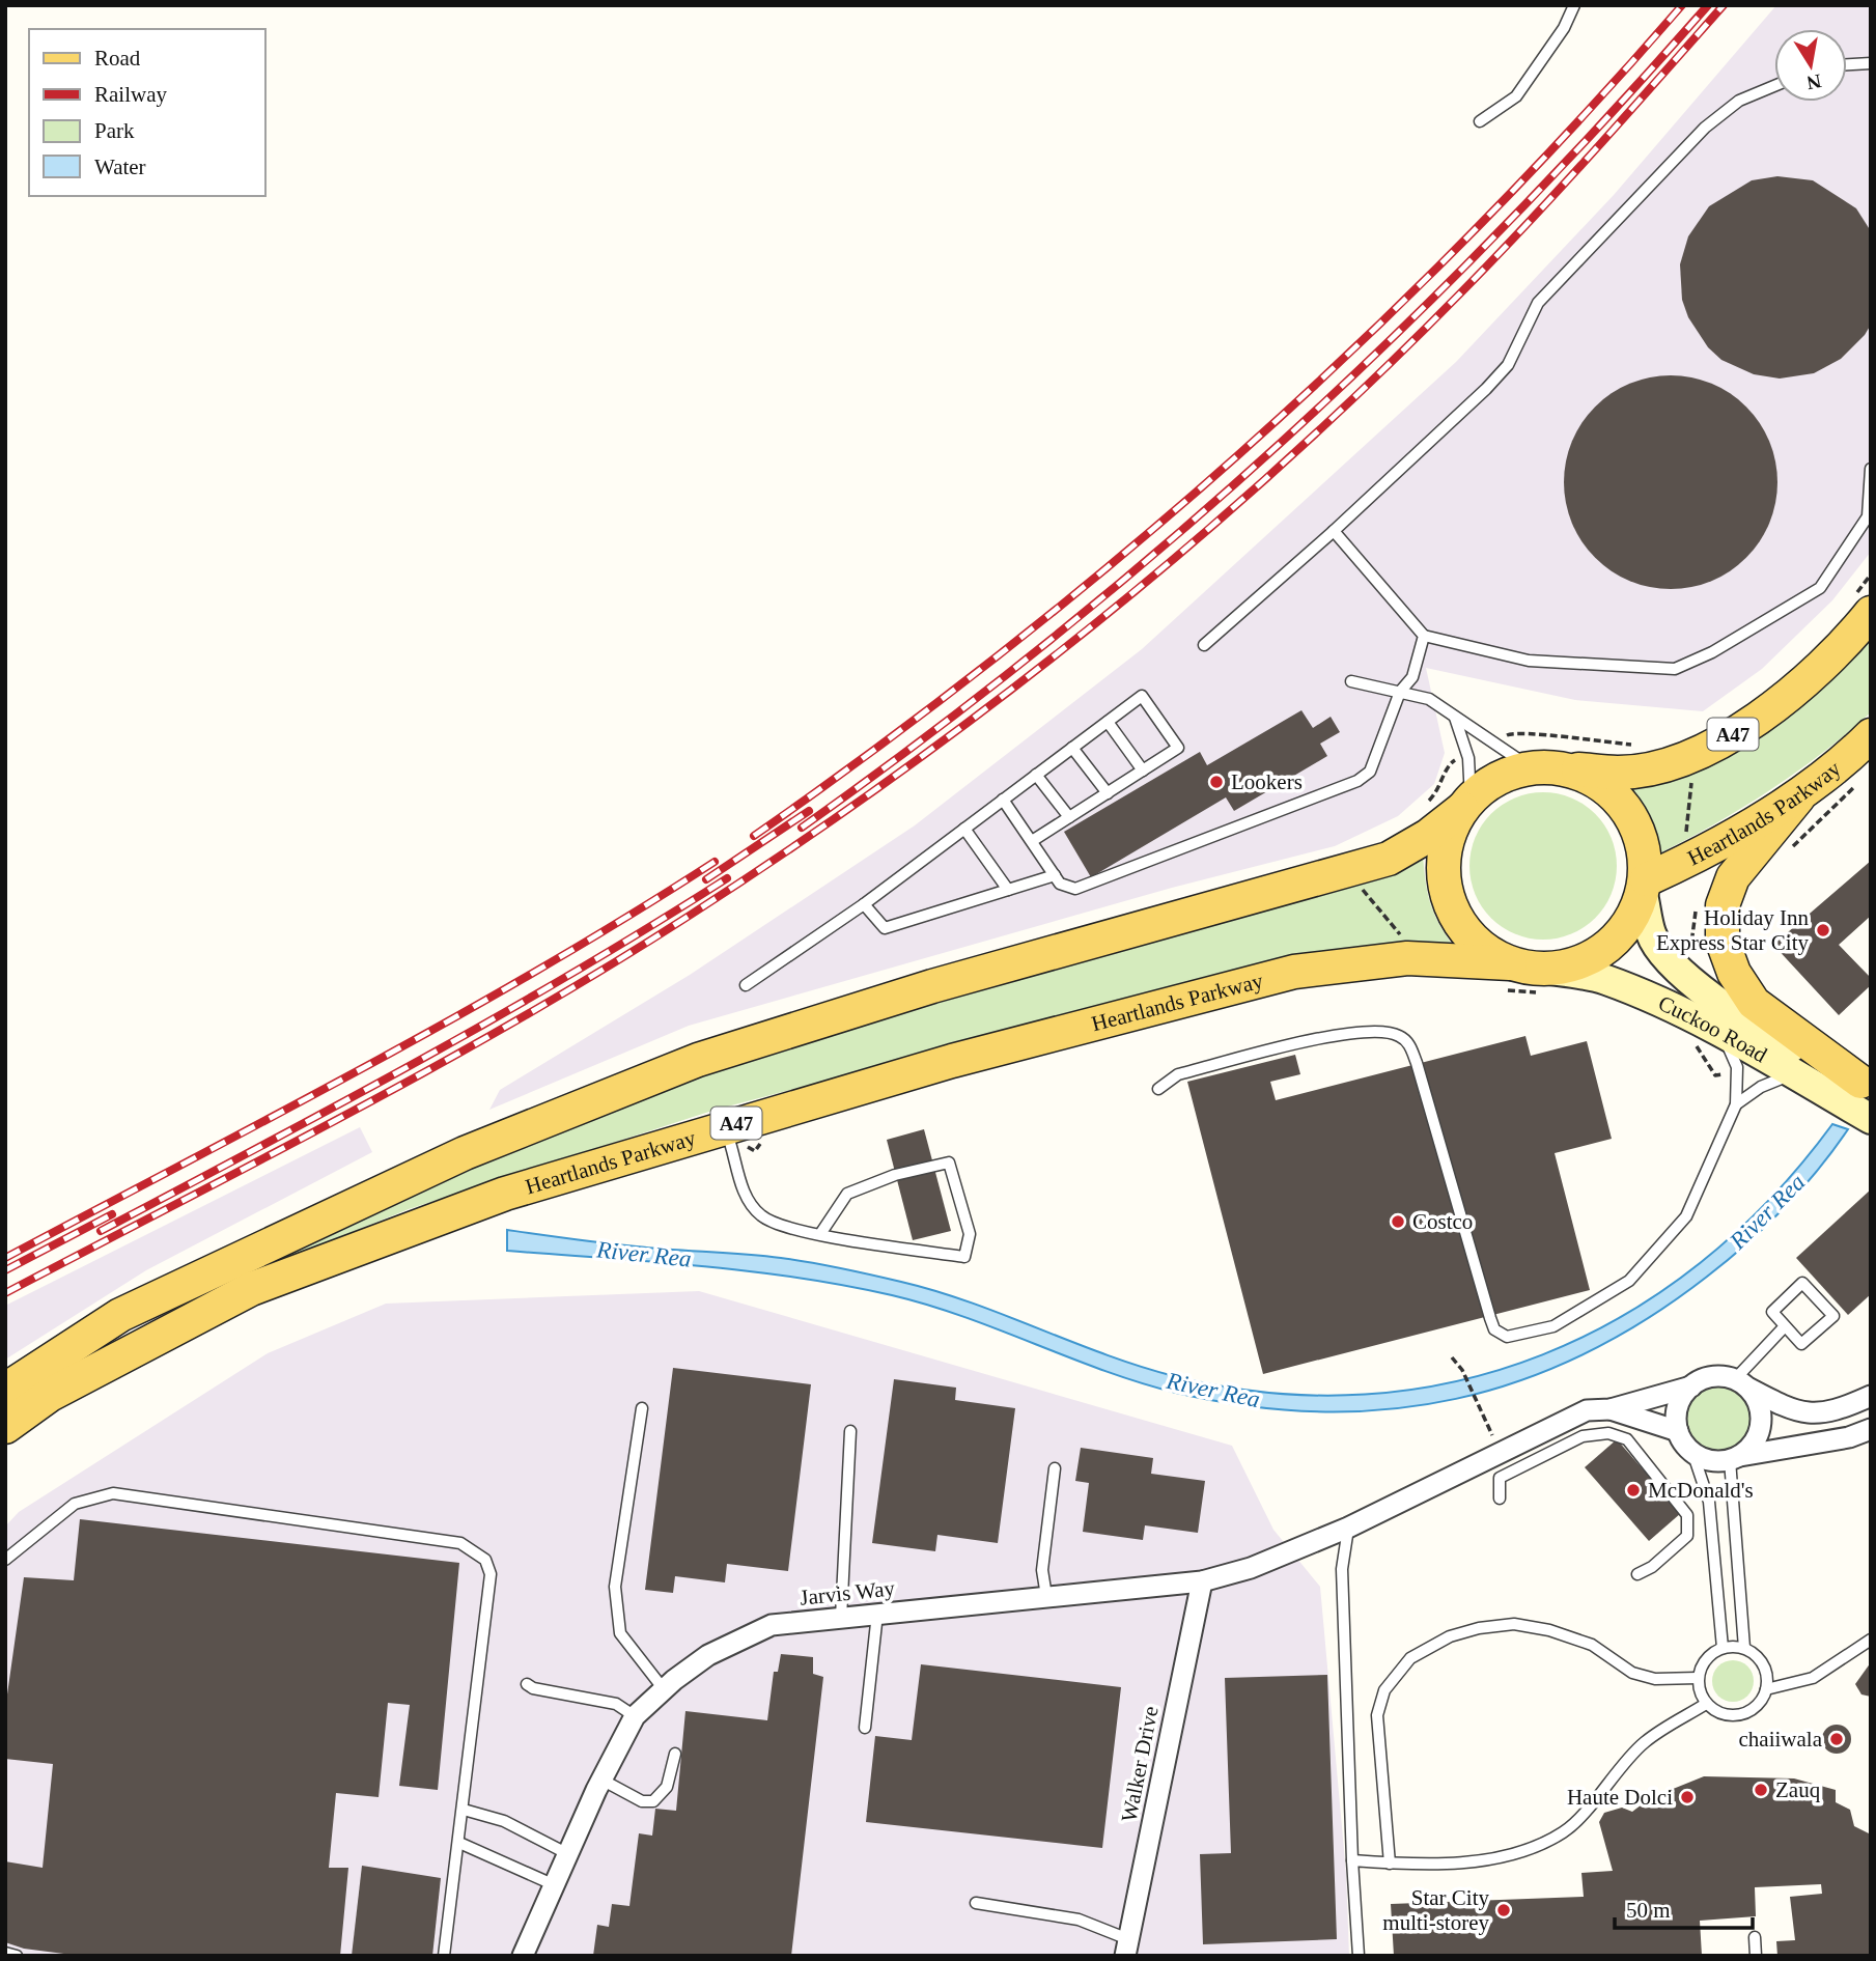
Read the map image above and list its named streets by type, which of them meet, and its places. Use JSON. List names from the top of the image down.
{
  "streets": {
    "main road": ["A47", "Heartlands Parkway", "Cuckoo Road"],
    "street": ["Jarvis Way", "Walker Drive"]
  },
  "crossings": [
    ["A47", "Heartlands Parkway"],
    ["A47", "Cuckoo Road"],
    ["Heartlands Parkway", "Cuckoo Road"],
    ["Jarvis Way", "Walker Drive"]
  ],
  "water": ["River Rea"],
  "places": [
    "Lookers",
    "Holiday Inn Express Star City",
    "Costco",
    "McDonald's",
    "chaiiwala",
    "Zauq",
    "Haute Dolci",
    "Star City multi-storey"
  ],
  "legend": [
    "Road",
    "Railway",
    "Park",
    "Water"
  ],
  "scale_bar": "50 m",
  "north": "bottom"
}
